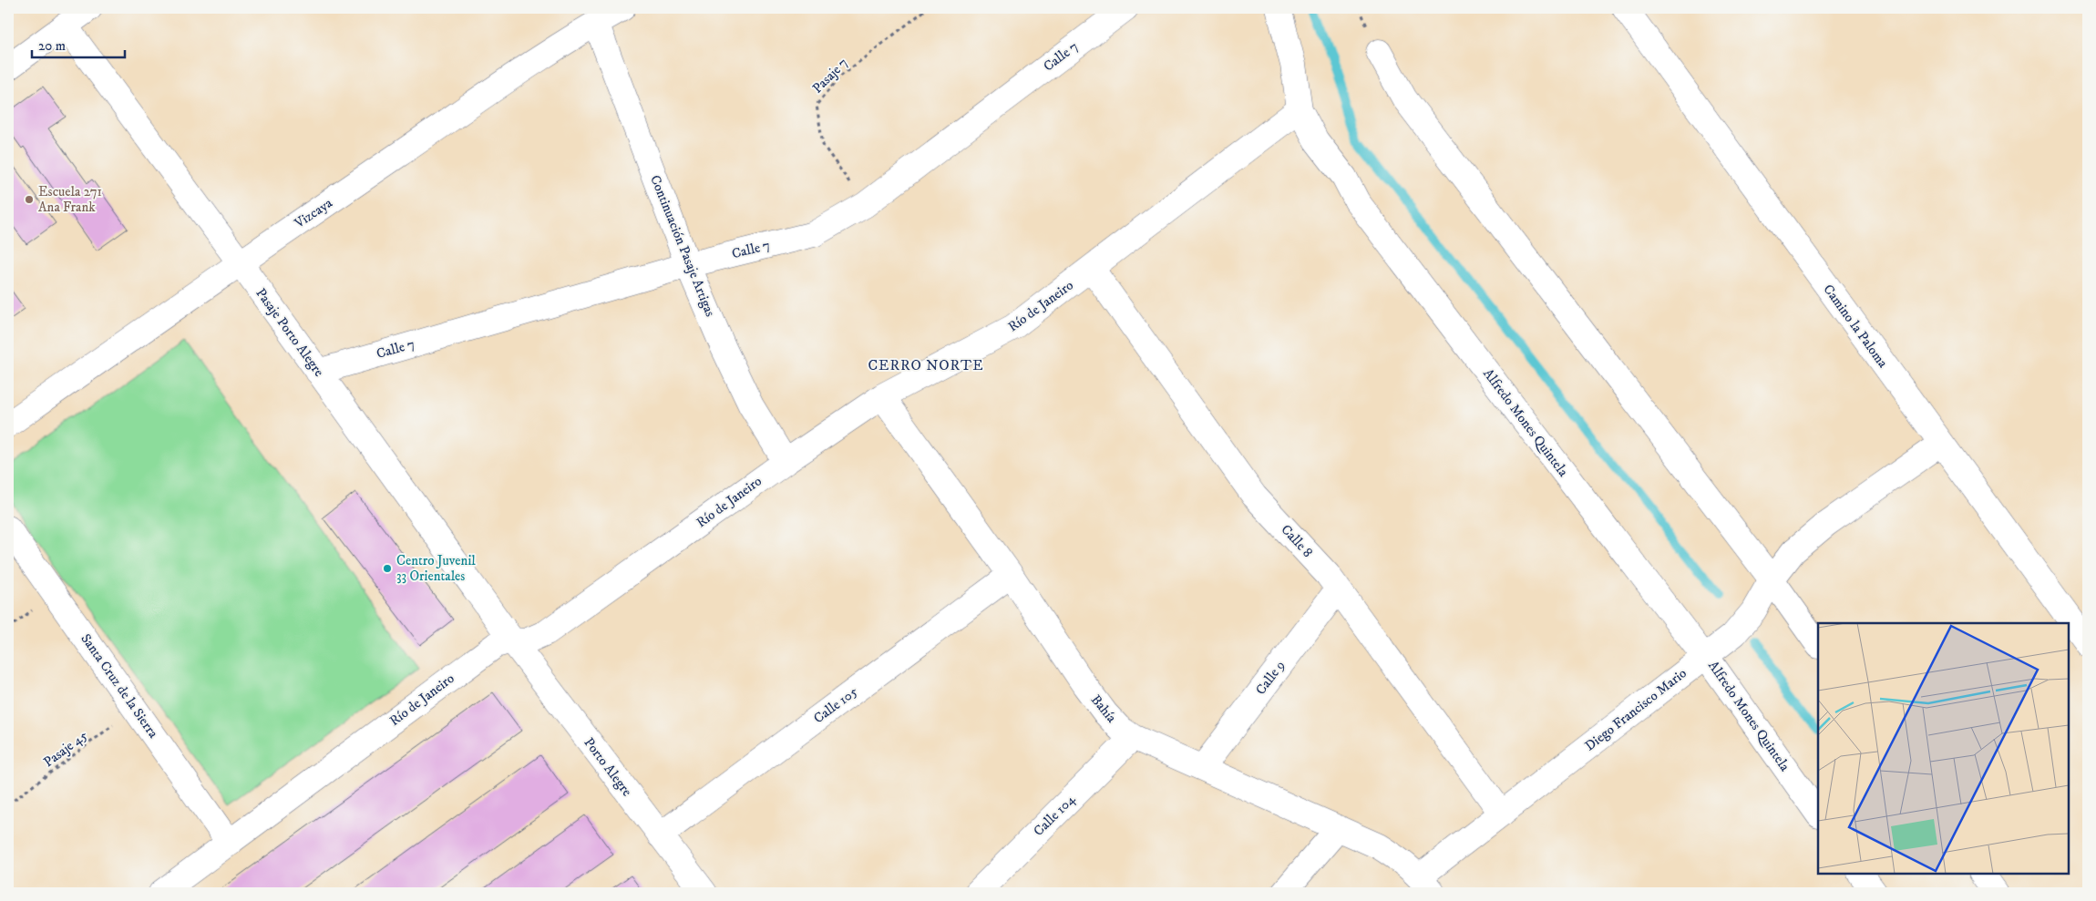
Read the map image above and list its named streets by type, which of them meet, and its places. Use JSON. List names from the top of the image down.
{
  "streets": {
    "street": [
      "Calle 7",
      "Vizcaya",
      "Continuación Pasaje Artigas",
      "Río de Janeiro",
      "Camino la Paloma",
      "Pasaje Porto Alegre",
      "Alfredo Mones Quintela",
      "Calle 8",
      "Calle 9",
      "Santa Cruz de la Sierra",
      "Calle 105",
      "Bahía",
      "Diego Francisco Mario",
      "Porto Alegre",
      "Calle 104"
    ],
    "path": ["Pasaje 7", "Pasaje 45"]
  },
  "crossings": [
    ["Calle 7", "Pasaje 7"],
    ["Calle 7", "Continuación Pasaje Artigas"],
    ["Calle 7", "Pasaje Porto Alegre"],
    ["Vizcaya", "Continuación Pasaje Artigas"],
    ["Vizcaya", "Pasaje Porto Alegre"],
    ["Continuación Pasaje Artigas", "Río de Janeiro"],
    ["Río de Janeiro", "Pasaje Porto Alegre"],
    ["Río de Janeiro", "Alfredo Mones Quintela"],
    ["Río de Janeiro", "Calle 8"],
    ["Río de Janeiro", "Santa Cruz de la Sierra"],
    ["Río de Janeiro", "Bahía"],
    ["Río de Janeiro", "Porto Alegre"],
    ["Camino la Paloma", "Diego Francisco Mario"],
    ["Pasaje Porto Alegre", "Porto Alegre"],
    ["Alfredo Mones Quintela", "Diego Francisco Mario"],
    ["Calle 8", "Calle 9"],
    ["Calle 8", "Diego Francisco Mario"],
    ["Calle 9", "Bahía"],
    ["Santa Cruz de la Sierra", "Pasaje 45"],
    ["Calle 105", "Bahía"],
    ["Calle 105", "Porto Alegre"],
    ["Bahía", "Diego Francisco Mario"],
    ["Bahía", "Calle 104"]
  ],
  "districts": ["CERRO NORTE"],
  "places": ["Escuela 271 Ana Frank", "Centro Juvenil 33 Orientales"],
  "scale_bar": "20 m"
}
